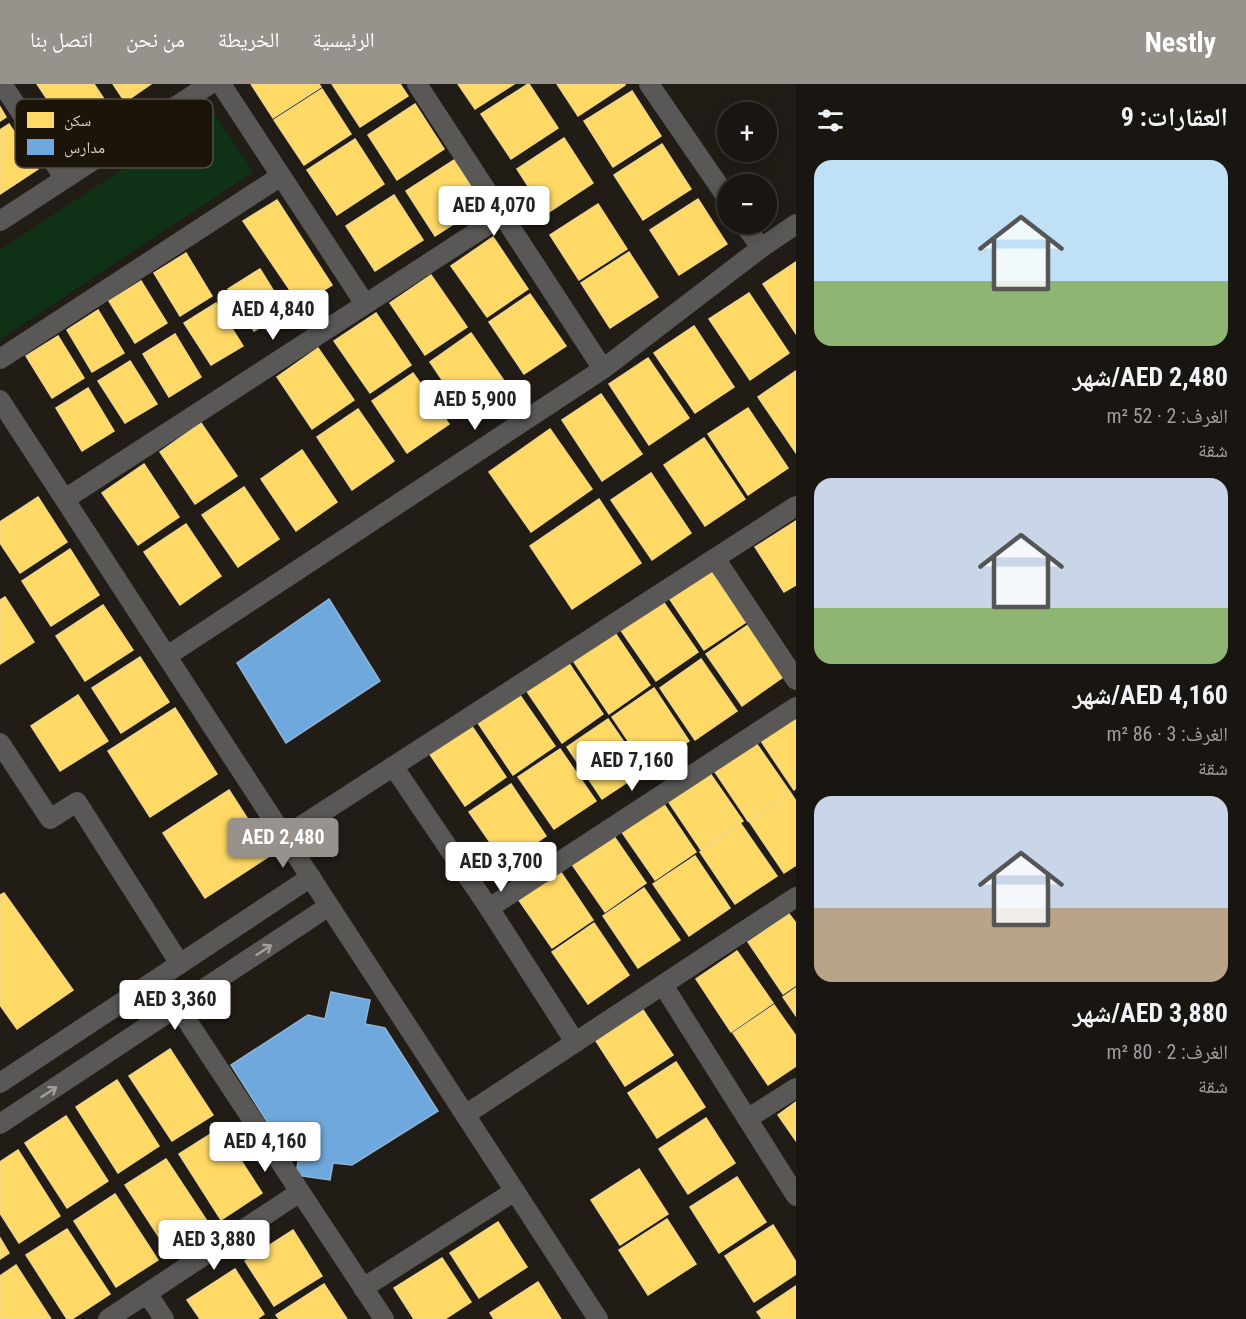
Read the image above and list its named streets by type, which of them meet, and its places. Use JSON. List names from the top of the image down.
{
  "legend": ["سكن", "مدارس"],
  "page": {
    "header": "Nestly",
    "nav": [
      "الرئيسية",
      "الخريطة",
      "من نحن",
      "اتصل بنا"
    ],
    "heading": "العقارات: 9",
    "map_buttons": ["+", "−"],
    "list": [
      {
        "name": "AED 2,480/شهر",
        "note": "الغرف: 2 · 52 m² · شقة"
      },
      {
        "name": "AED 4,160/شهر",
        "note": "الغرف: 3 · 86 m² · شقة"
      },
      {
        "name": "AED 3,880/شهر",
        "note": "الغرف: 2 · 80 m² · شقة"
      }
    ],
    "price": [
      "AED 4,070",
      "AED 4,840",
      "AED 5,900",
      "AED 7,160",
      "AED 2,480",
      "AED 3,700",
      "AED 3,360",
      "AED 4,160",
      "AED 3,880"
    ]
  }
}
